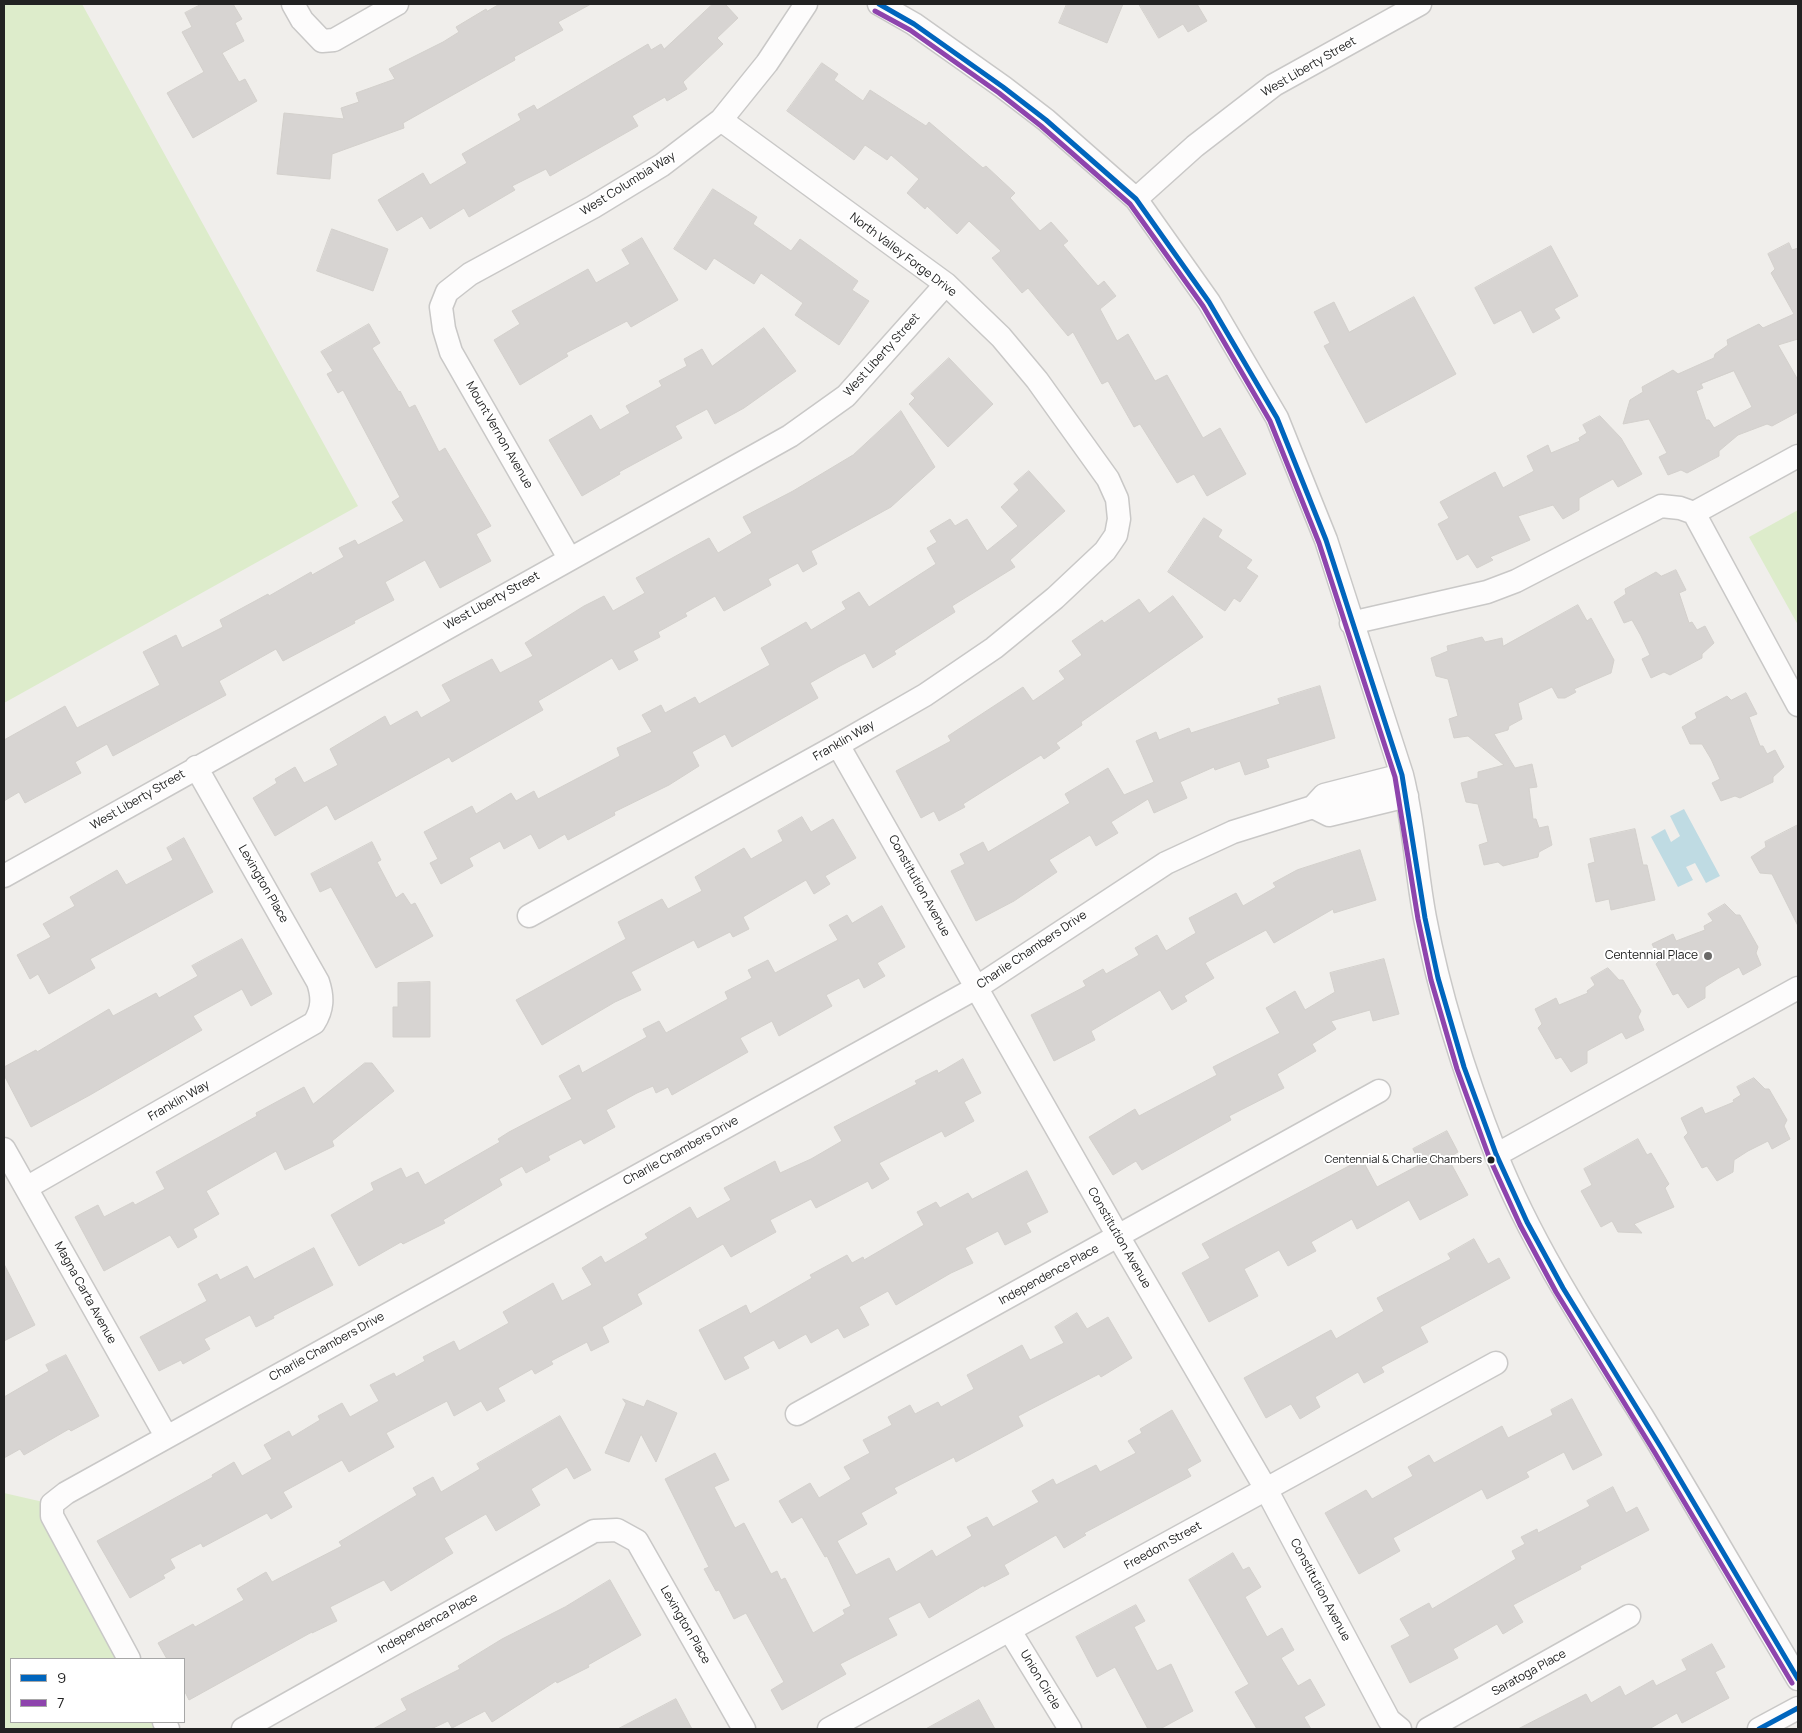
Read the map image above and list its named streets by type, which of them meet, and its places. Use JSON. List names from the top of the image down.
{
  "streets": {
    "street": [
      "West Liberty Street",
      "West Columbia Way",
      "North Valley Forge Drive",
      "Mount Vernon Avenue",
      "Franklin Way",
      "Lexington Place",
      "Constitution Avenue",
      "Charlie Chambers Drive",
      "Independence Place",
      "Magna Carta Avenue",
      "Freedom Street",
      "Independenca Place",
      "Saratoga Place",
      "Union Circle"
    ]
  },
  "crossings": [
    ["West Liberty Street", "North Valley Forge Drive"],
    ["West Liberty Street", "Mount Vernon Avenue"],
    ["West Liberty Street", "Lexington Place"],
    ["West Columbia Way", "North Valley Forge Drive"],
    ["West Columbia Way", "Mount Vernon Avenue"],
    ["North Valley Forge Drive", "Franklin Way"],
    ["Franklin Way", "Lexington Place"],
    ["Franklin Way", "Constitution Avenue"],
    ["Franklin Way", "Magna Carta Avenue"],
    ["Lexington Place", "Independenca Place"],
    ["Constitution Avenue", "Charlie Chambers Drive"],
    ["Constitution Avenue", "Independence Place"],
    ["Constitution Avenue", "Freedom Street"],
    ["Charlie Chambers Drive", "Magna Carta Avenue"],
    ["Freedom Street", "Union Circle"]
  ],
  "places": ["Centennial Place", "Centennial & Charlie Chambers"],
  "lines": ["transit line 9", "transit line 7"],
  "legend": ["9", "7"]
}
